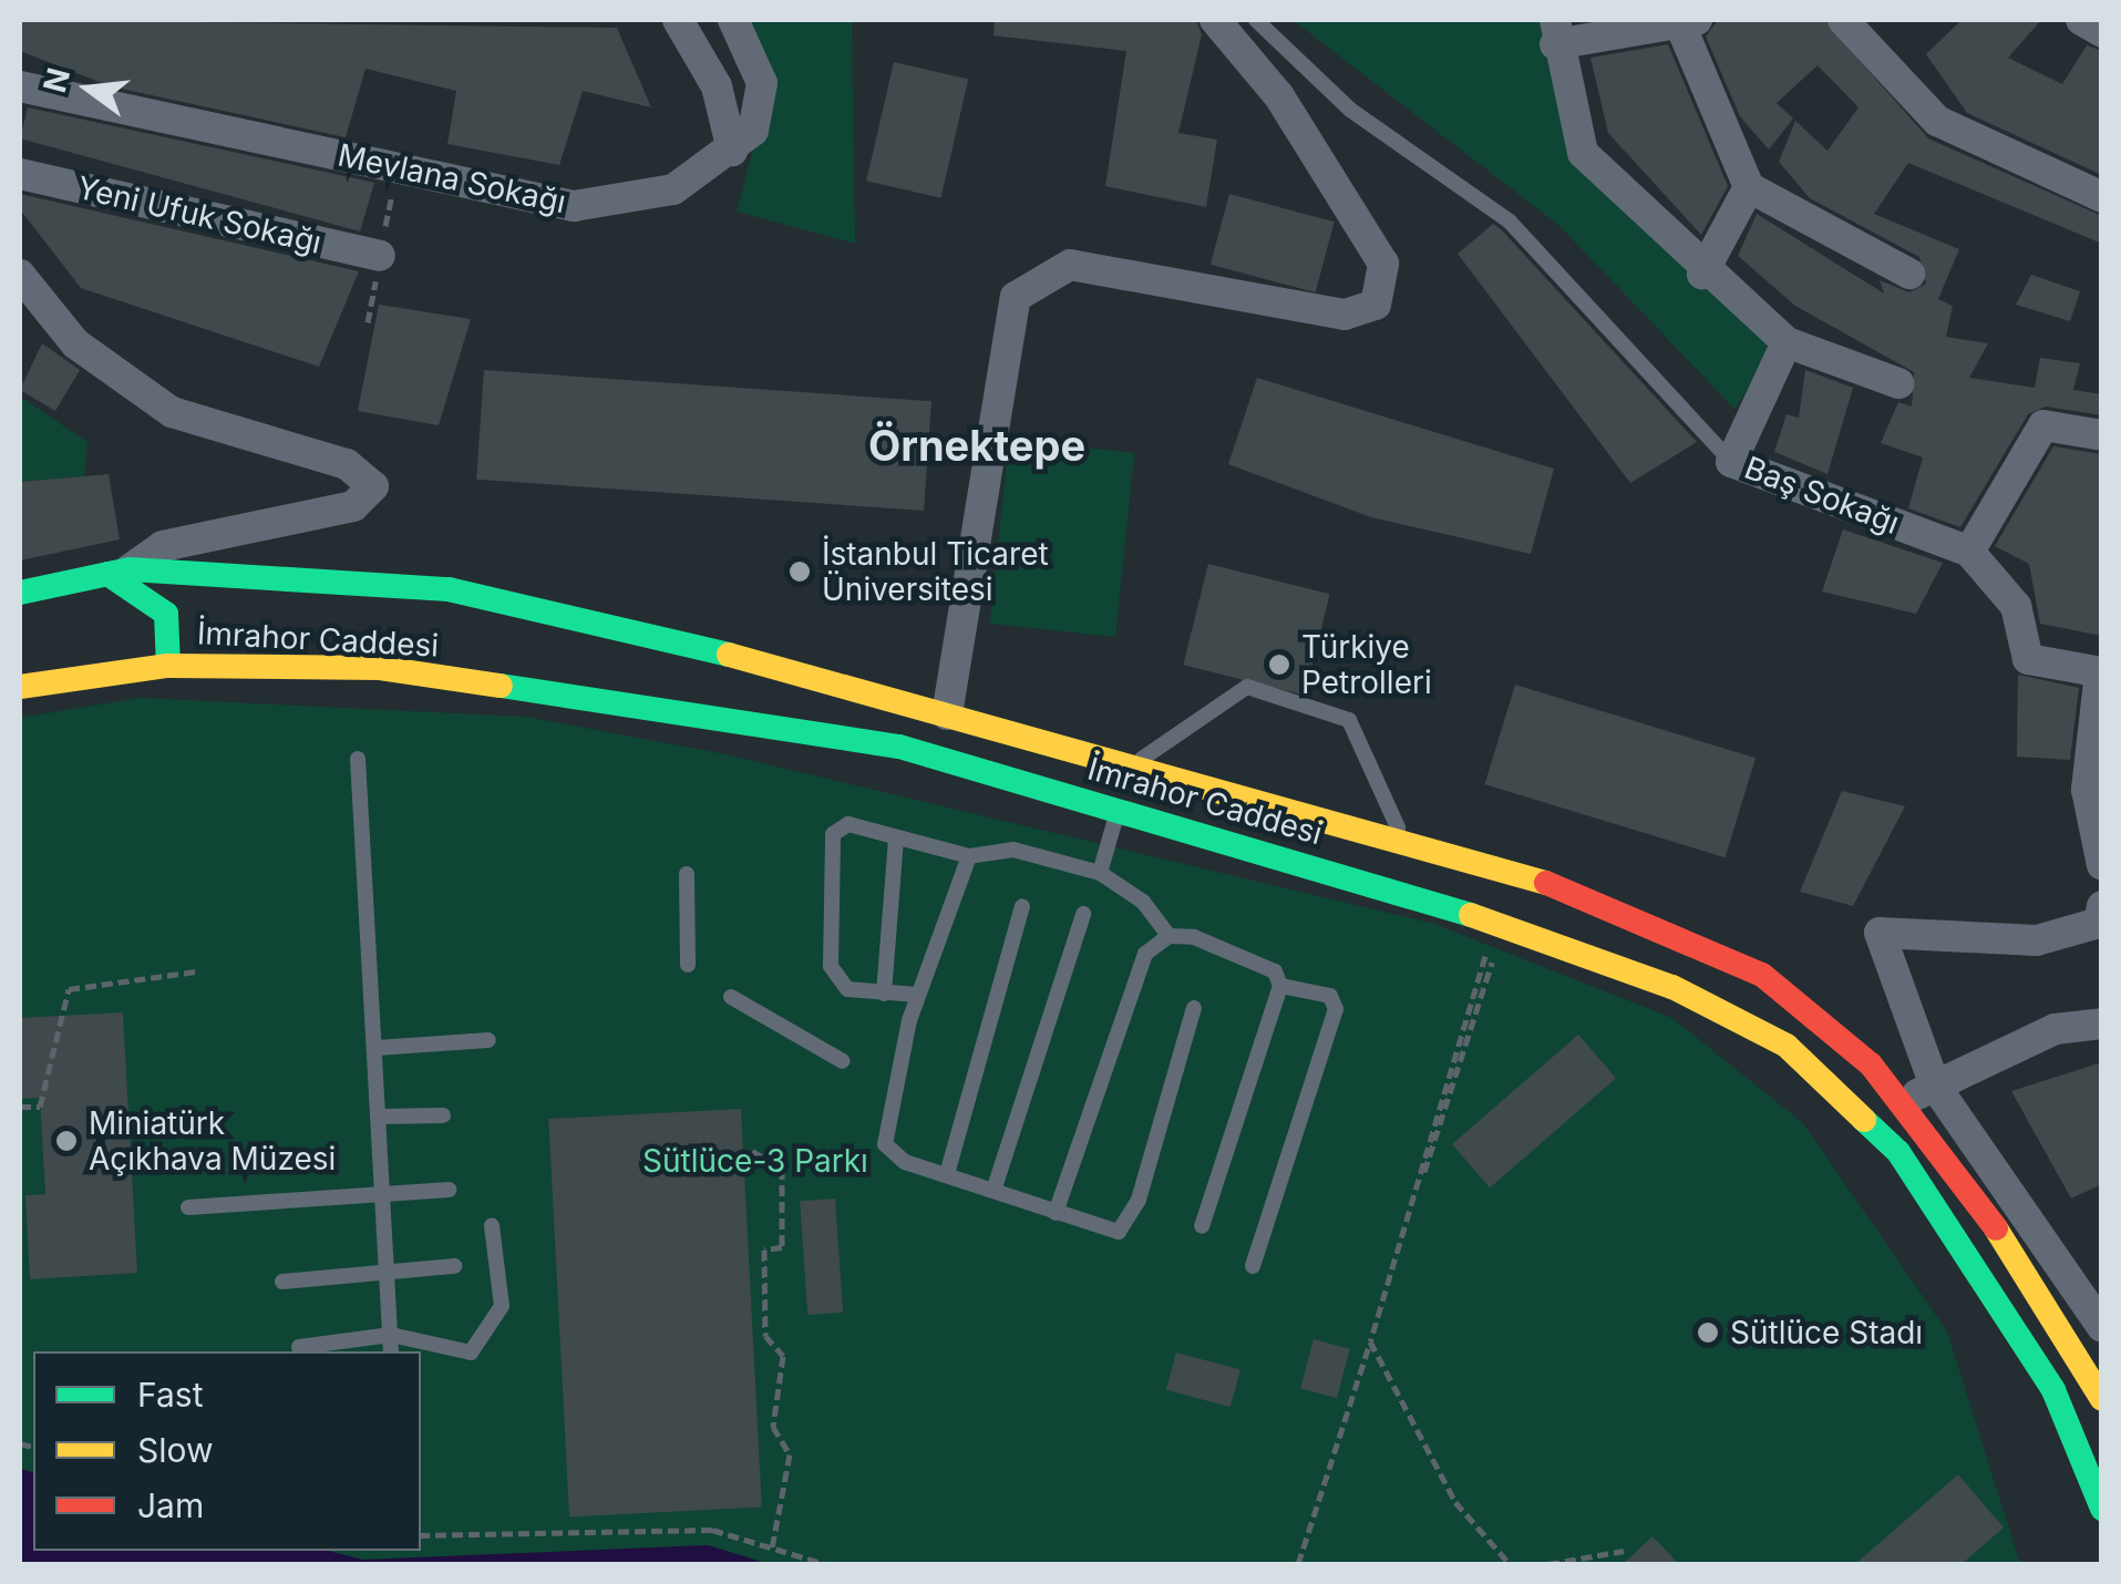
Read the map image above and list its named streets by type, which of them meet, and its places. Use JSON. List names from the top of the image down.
{
  "streets": {
    "main road": ["İmrahor Caddesi"],
    "street": ["Mevlana Sokağı", "Yeni Ufuk Sokağı", "Baş Sokağı"]
  },
  "districts": ["Örnektepe"],
  "parks": ["Sütlüce-3 Parkı"],
  "places": [
    "İstanbul Ticaret Üniversitesi",
    "Türkiye Petrolleri",
    "Miniatürk Açıkhava Müzesi",
    "Sütlüce Stadı"
  ],
  "legend": ["Fast", "Slow", "Jam"],
  "north": "left"
}
